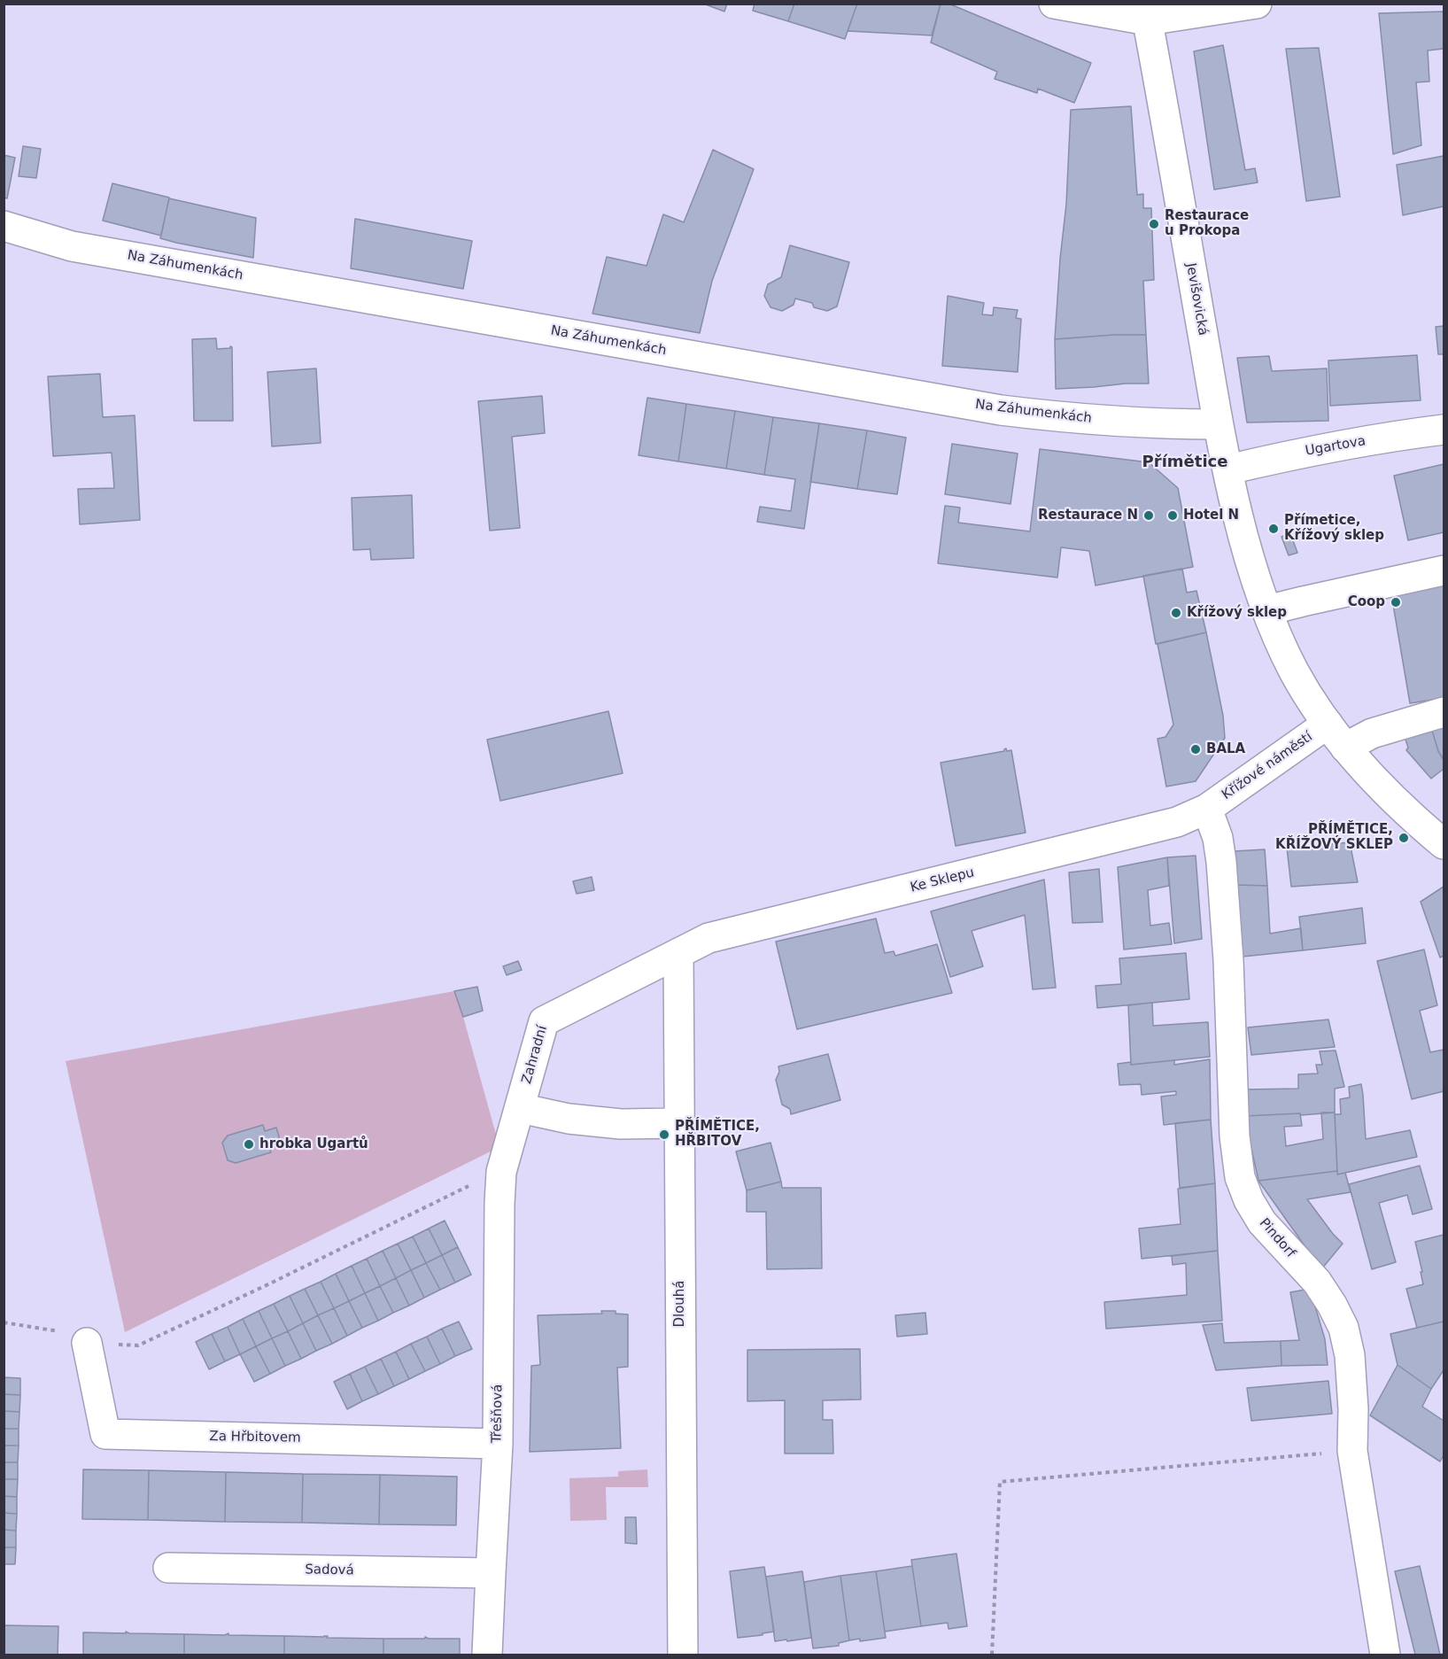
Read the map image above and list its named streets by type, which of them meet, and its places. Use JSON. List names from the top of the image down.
{
  "streets": {
    "street": [
      "Na Záhumenkách",
      "Jevišovická",
      "Ugartova",
      "Křížové náměstí",
      "Ke Sklepu",
      "Zahradní",
      "Pindorf",
      "Dlouhá",
      "Třešňová",
      "Za Hřbitovem",
      "Sadová"
    ]
  },
  "crossings": [
    ["Na Záhumenkách", "Jevišovická"],
    ["Jevišovická", "Ugartova"],
    ["Křížové náměstí", "Ke Sklepu"],
    ["Křížové náměstí", "Pindorf"],
    ["Ke Sklepu", "Zahradní"],
    ["Ke Sklepu", "Pindorf"],
    ["Ke Sklepu", "Dlouhá"],
    ["Zahradní", "Dlouhá"],
    ["Zahradní", "Třešňová"],
    ["Třešňová", "Za Hřbitovem"],
    ["Třešňová", "Sadová"]
  ],
  "districts": ["Přímětice"],
  "places": [
    "Restaurace u Prokopa",
    "Restaurace N",
    "Hotel N",
    "Přímetice, Křížový sklep",
    "Coop",
    "Křížový sklep",
    "BALA",
    "PŘÍMĚTICE, KŘÍŽOVÝ SKLEP",
    "PŘÍMĚTICE, HŘBITOV",
    "hrobka Ugartů"
  ]
}
